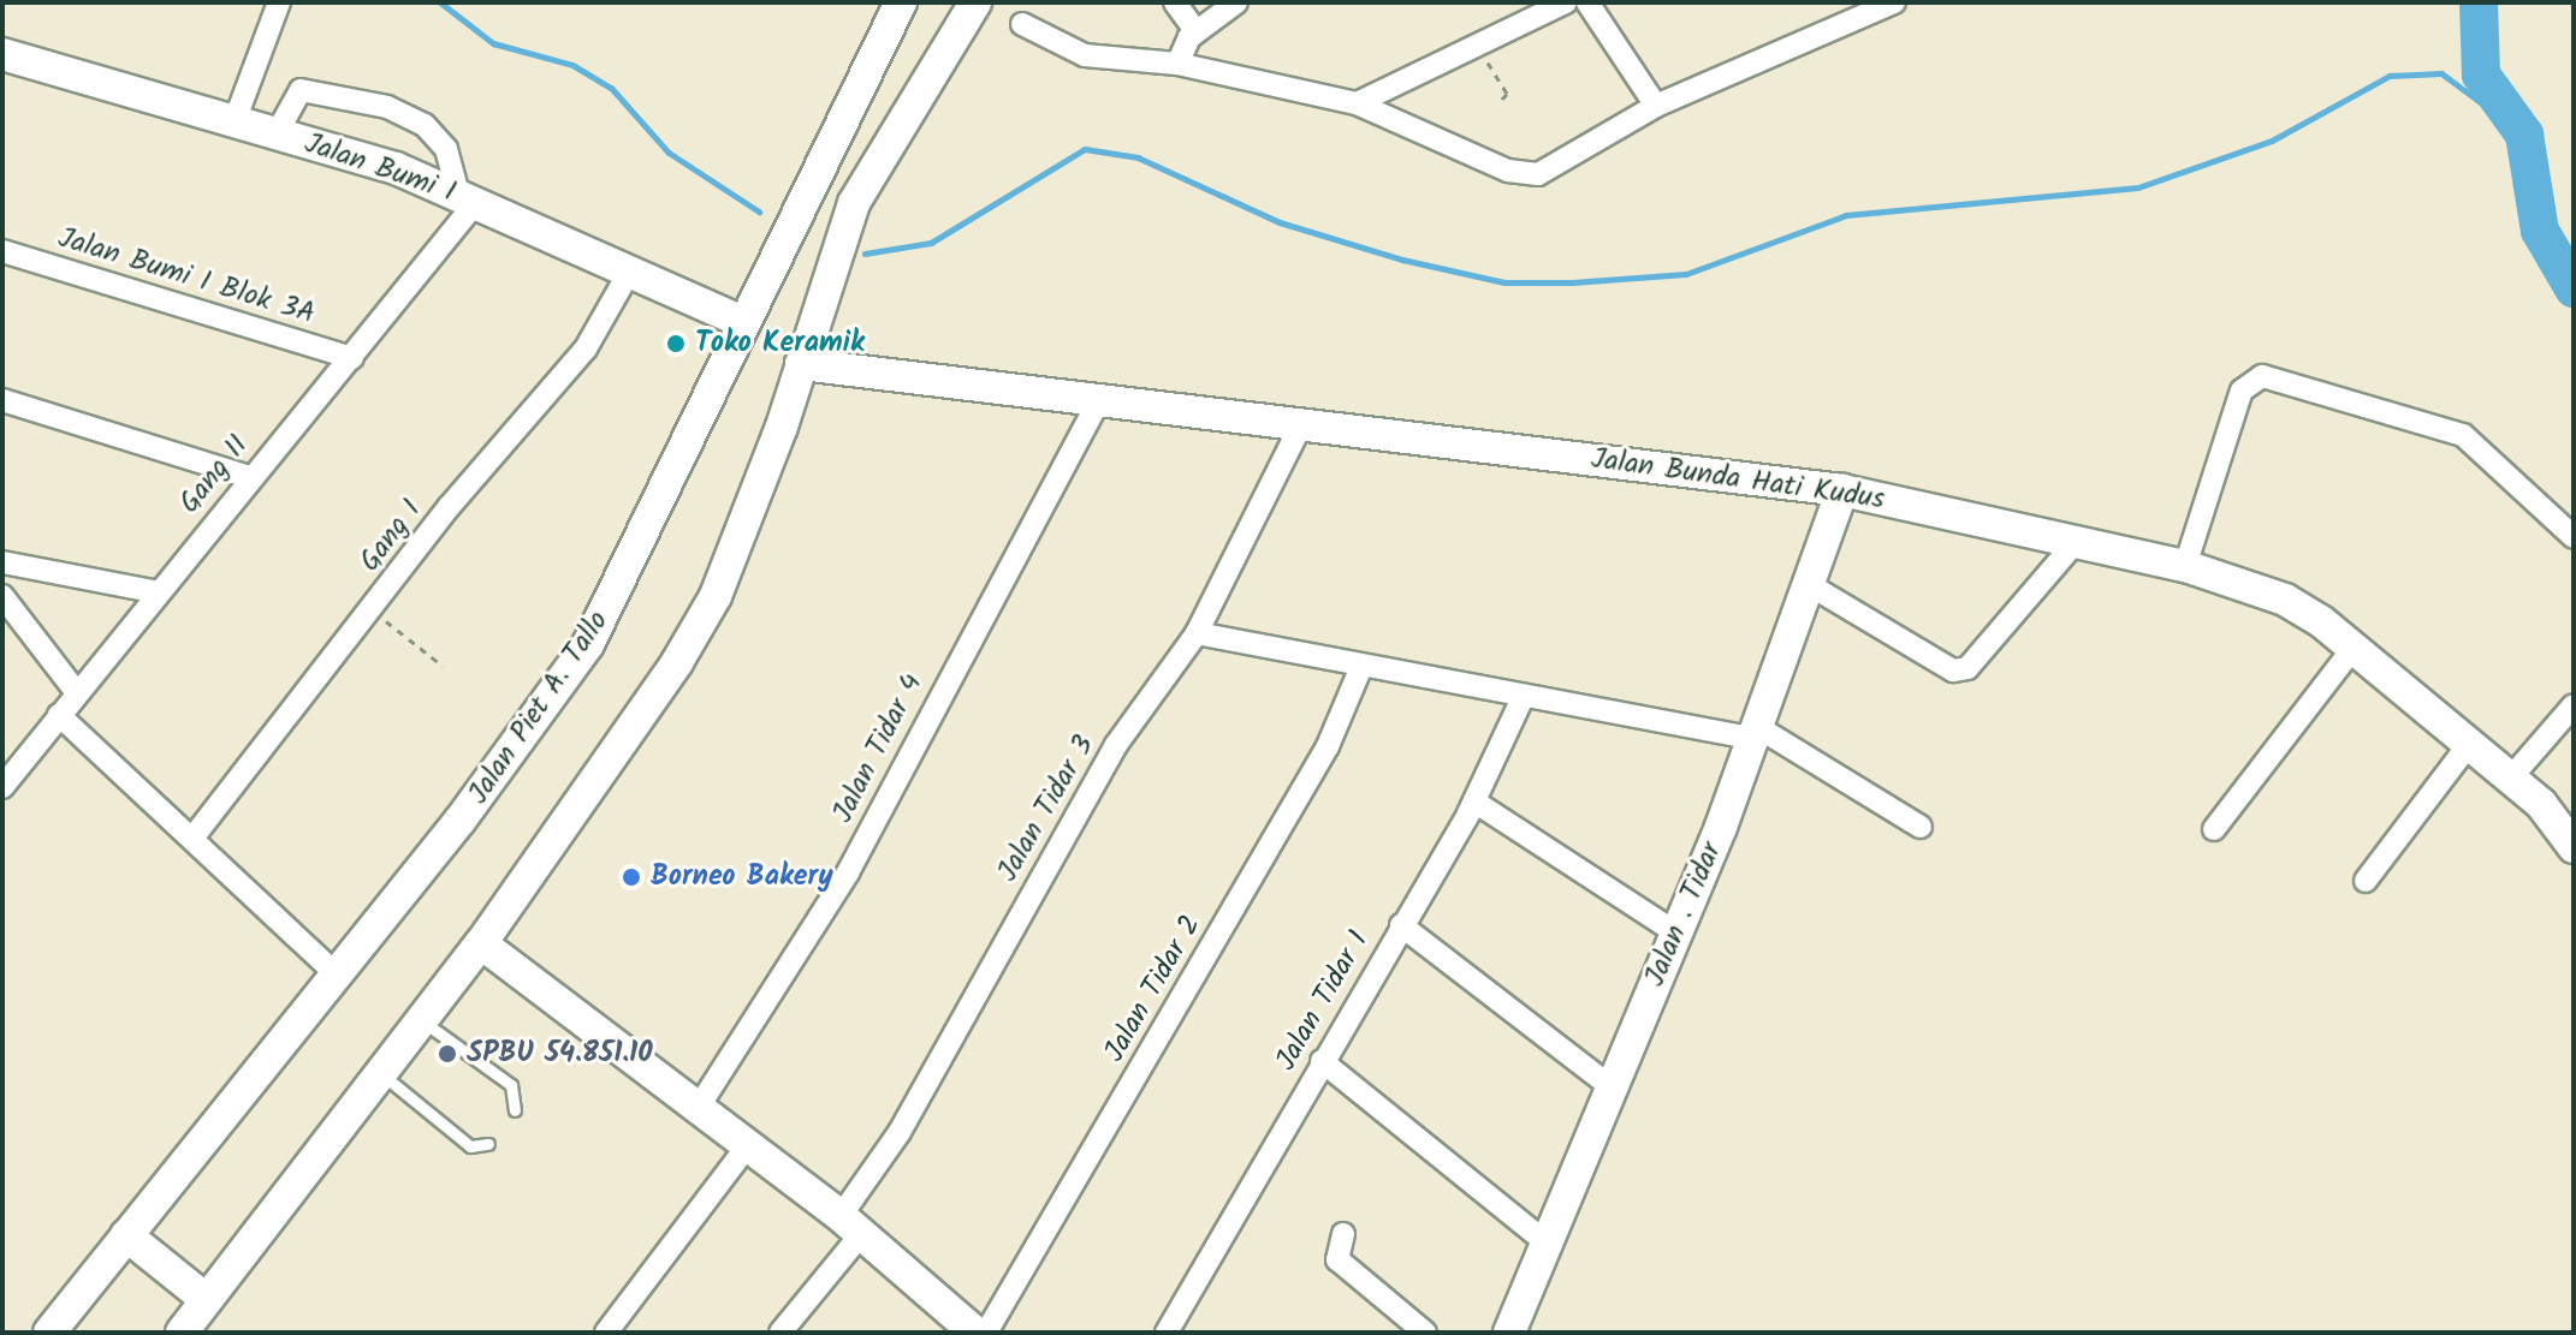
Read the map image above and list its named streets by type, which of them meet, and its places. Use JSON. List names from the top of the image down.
{
  "streets": {
    "street": [
      "Jalan Bumi I",
      "Jalan Bumi I Blok 3A",
      "Gang II",
      "Jalan Bunda Hati Kudus",
      "Gang I",
      "Jalan Piet A. Tallo",
      "Jalan Tidar 4",
      "Jalan Tidar 3",
      "Jalan . Tidar",
      "Jalan Tidar 2",
      "Jalan Tidar 1"
    ]
  },
  "crossings": [
    ["Jalan Bumi I", "Gang II"],
    ["Jalan Bumi I", "Gang I"],
    ["Jalan Bumi I", "Jalan Piet A. Tallo"],
    ["Jalan Bumi I Blok 3A", "Gang II"],
    ["Jalan Bunda Hati Kudus", "Jalan Tidar 4"],
    ["Jalan Bunda Hati Kudus", "Jalan Tidar 3"],
    ["Jalan Bunda Hati Kudus", "Jalan . Tidar"]
  ],
  "places": ["Toko Keramik", "Borneo Bakery", "SPBU 54.851.10"]
}
